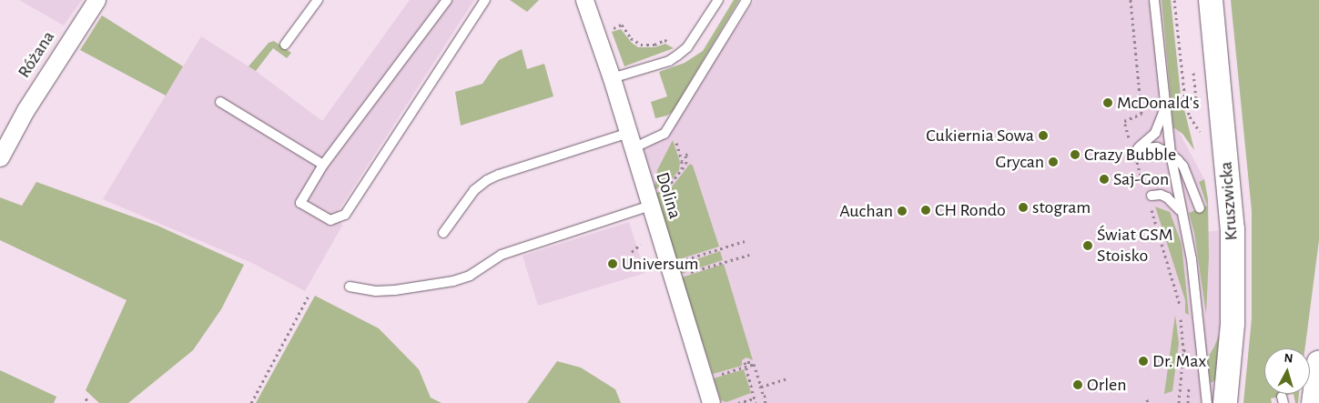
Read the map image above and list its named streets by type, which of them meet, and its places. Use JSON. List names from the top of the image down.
{
  "streets": {
    "main road": ["Kruszwicka"],
    "street": ["Różana", "Dolina"]
  },
  "places": [
    "McDonald's",
    "Cukiernia Sowa",
    "Crazy Bubble",
    "Grycan",
    "Saj-Gon",
    "stogram",
    "CH Rondo",
    "Auchan",
    "Świat GSM Stoisko",
    "Universum",
    "Dr. Max",
    "Orlen"
  ],
  "north": "top"
}
